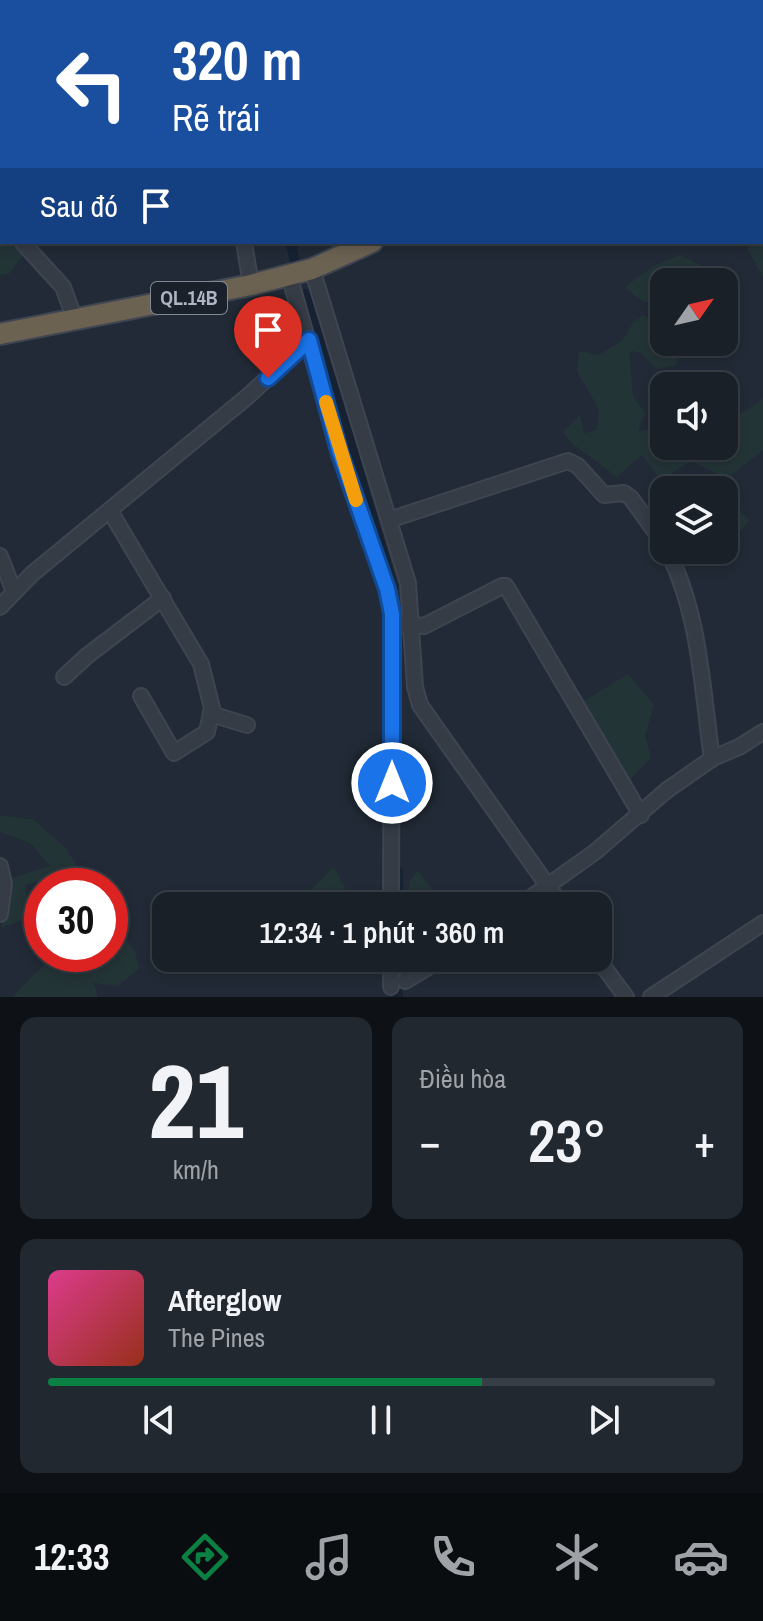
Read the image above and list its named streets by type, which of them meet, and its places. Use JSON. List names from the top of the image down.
{
  "streets": {
    "highway": ["QL.14B"]
  },
  "north": "top right",
  "page": {
    "turn": ["320 m", "Rẽ trái"],
    "then": "Sau đó",
    "limit": "30",
    "trip": "12:34 · 1 phút · 360 m",
    "tile": [
      ["21", "km/h"],
      "Điều hòa"
    ],
    "heat": ["−", "23°", "+"],
    "song": ["Afterglow", "The Pines"],
    "tabs": "12:33"
  }
}
